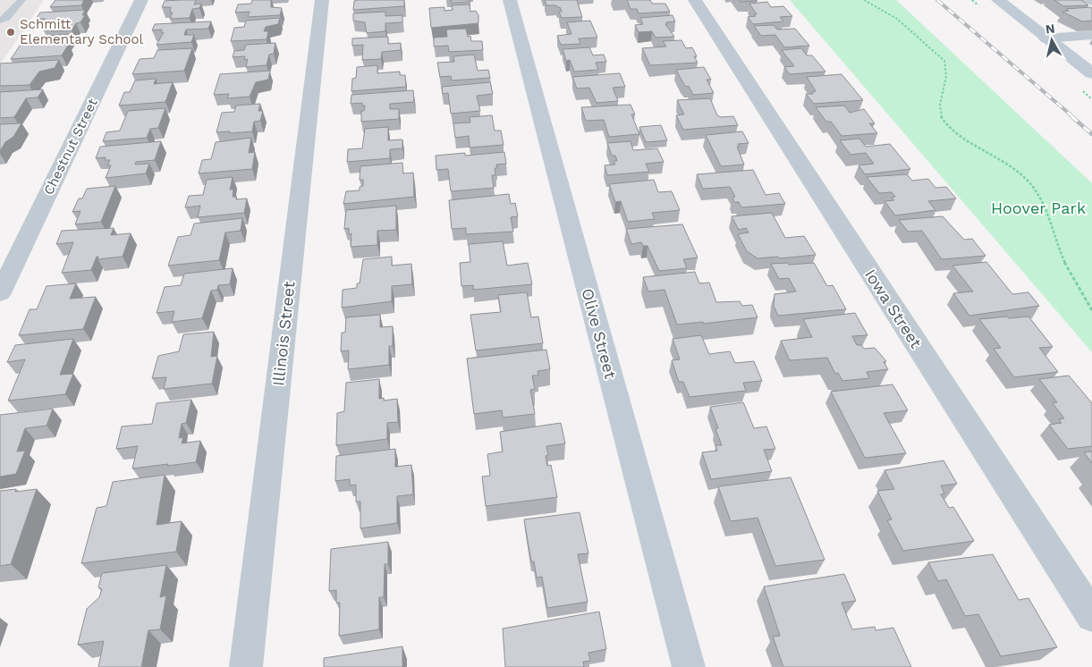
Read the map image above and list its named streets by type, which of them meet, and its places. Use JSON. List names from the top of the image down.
{
  "streets": {
    "street": [
      "Chestnut Street",
      "Iowa Street",
      "Illinois Street",
      "Olive Street"
    ]
  },
  "parks": ["Hoover Park"],
  "places": ["Schmitt Elementary School"],
  "north": "top"
}
